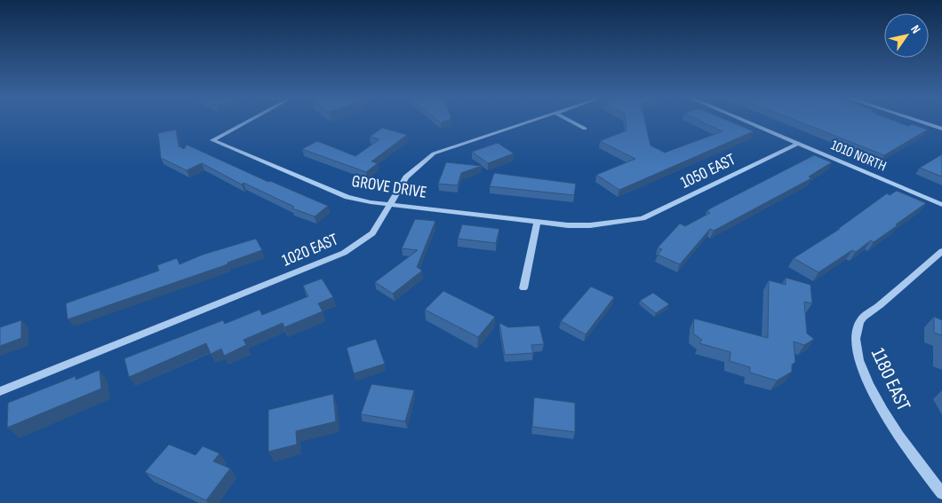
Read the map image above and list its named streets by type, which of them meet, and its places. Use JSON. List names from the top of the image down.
{
  "streets": {
    "street": [
      "1010 NORTH",
      "1050 EAST",
      "GROVE DRIVE",
      "1020 EAST",
      "1180 EAST"
    ]
  },
  "crossings": [
    ["1010 NORTH", "1050 EAST"],
    ["1050 EAST", "GROVE DRIVE"],
    ["GROVE DRIVE", "1020 EAST"]
  ],
  "north": "top right"
}
